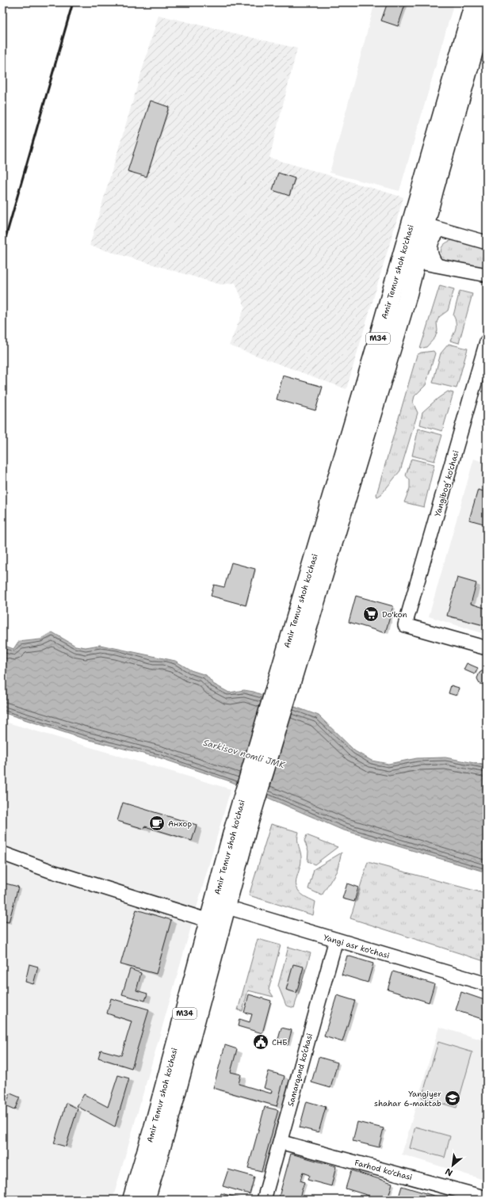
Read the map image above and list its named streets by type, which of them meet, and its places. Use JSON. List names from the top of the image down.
{
  "streets": {
    "highway": ["Amir Temur shoh ko'chasi", "M34"],
    "street": [
      "Yangibog‘ ko'chasi",
      "Yangi asr ko'chasi",
      "Samarqand ko‘chasi",
      "Farhod ko'chasi"
    ]
  },
  "crossings": [
    ["Amir Temur shoh ko'chasi", "Yangi asr ko'chasi"],
    ["Yangi asr ko'chasi", "Samarqand ko‘chasi"],
    ["Samarqand ko‘chasi", "Farhod ko'chasi"]
  ],
  "water": ["Sarkisov nomli JMK"],
  "places": {
    "supermarket": ["Do'kon"],
    "cafe": ["Анхор"],
    "public building": ["СНБ"],
    "school or university": ["Yangiyer shahar 6-maktab"]
  },
  "north": "bottom left"
}
